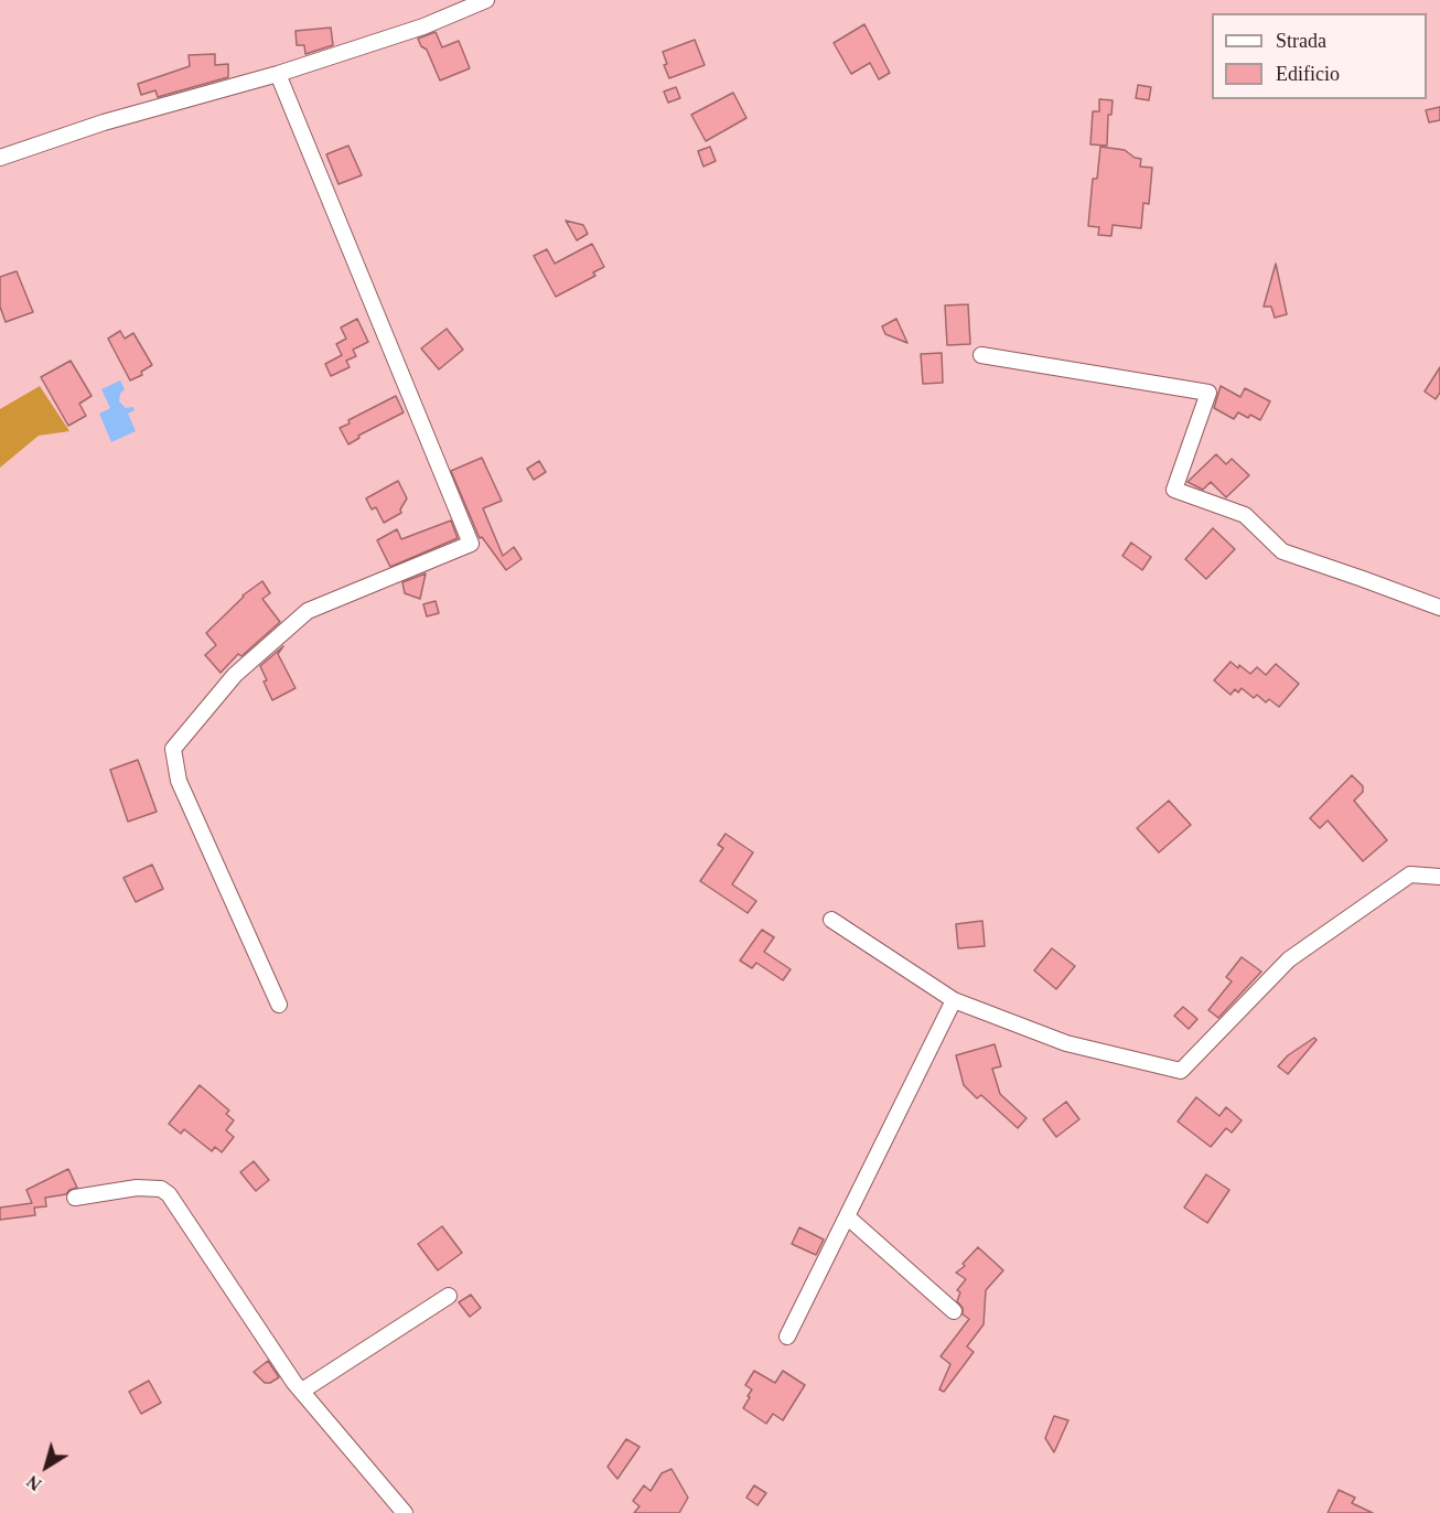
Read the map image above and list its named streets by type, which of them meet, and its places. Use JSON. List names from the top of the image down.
{
  "legend": ["Strada", "Edificio"],
  "north": "bottom left"
}
